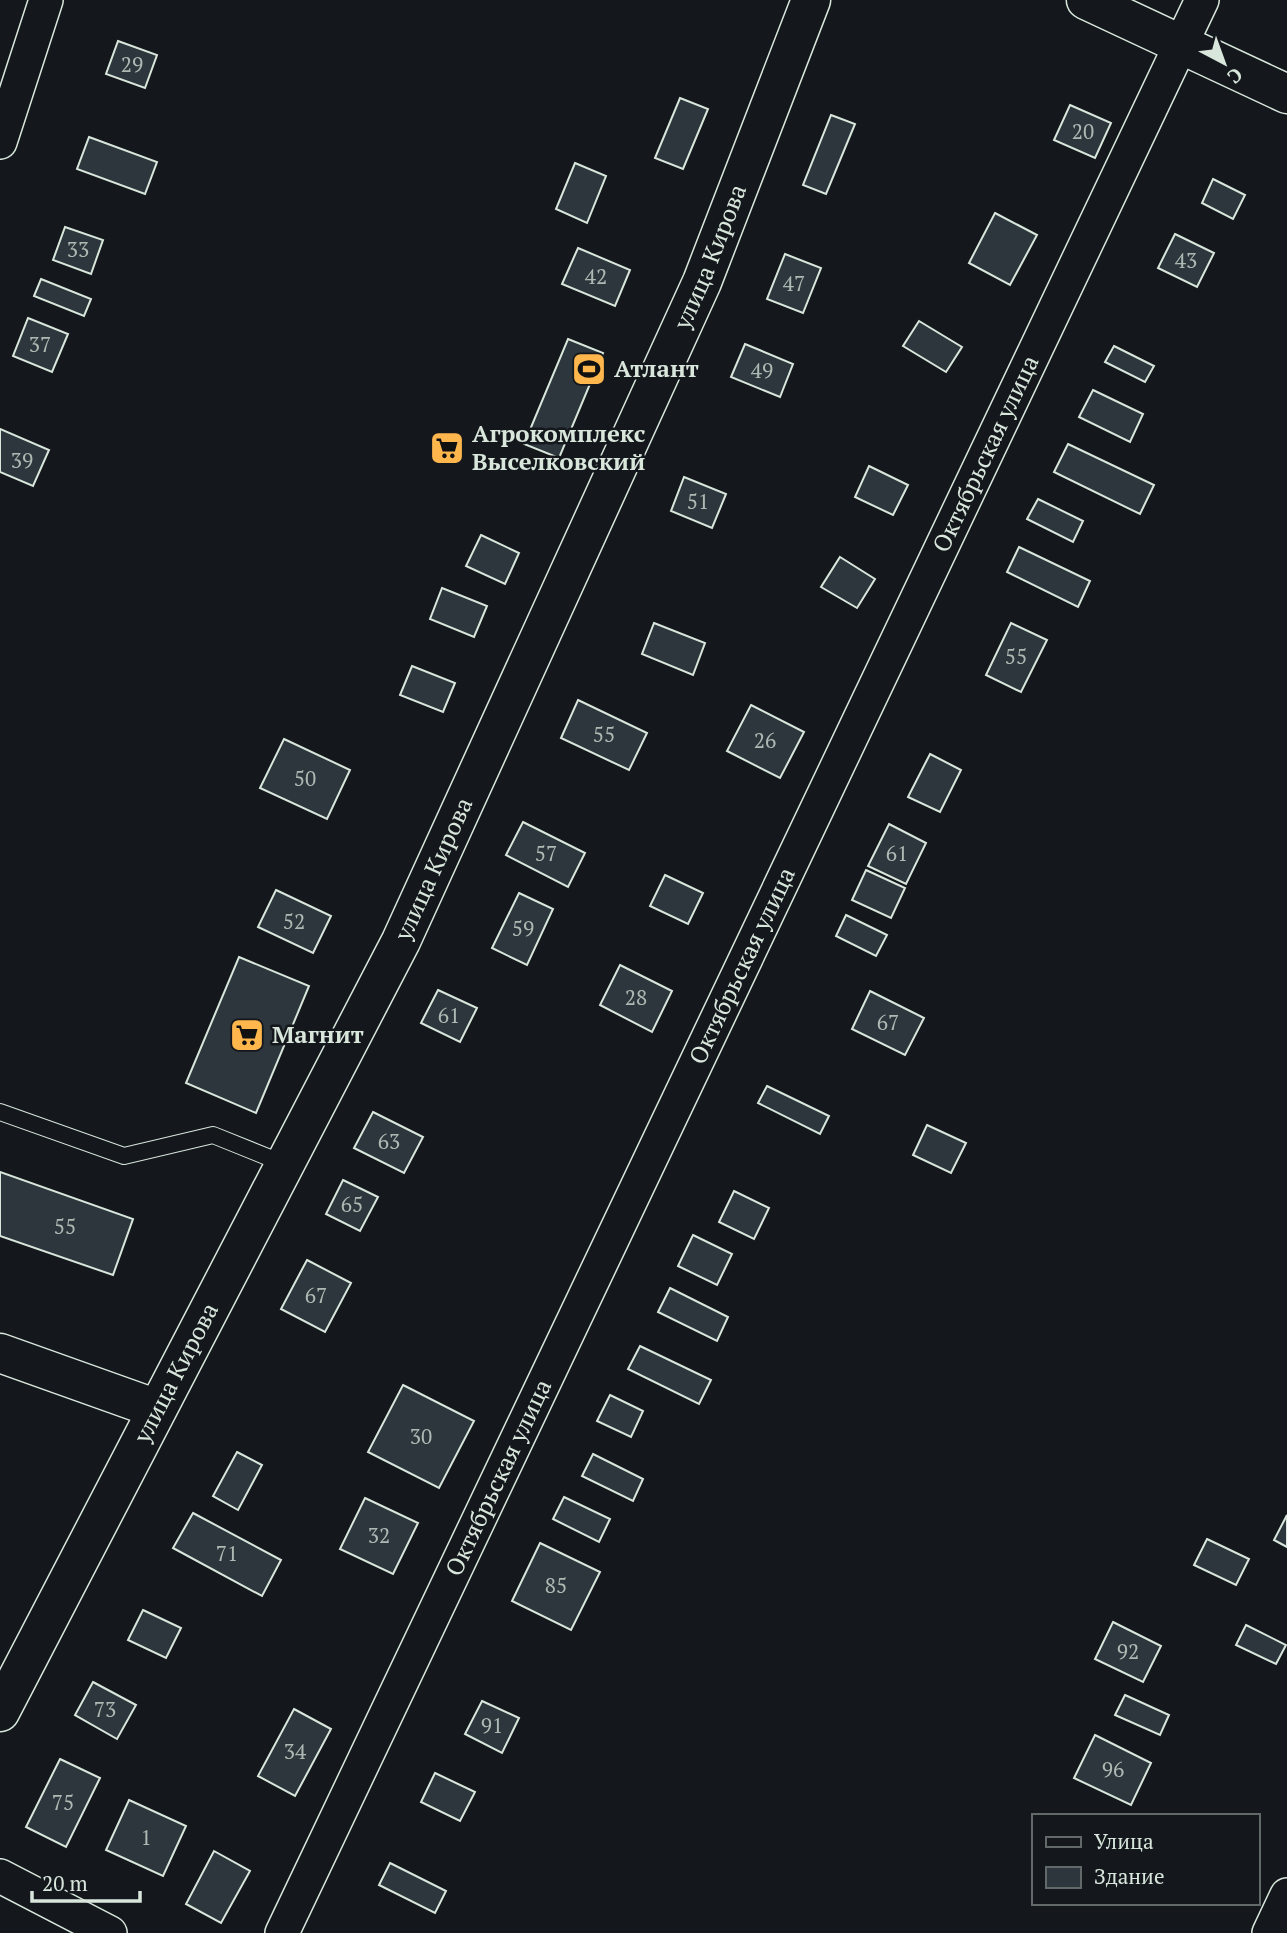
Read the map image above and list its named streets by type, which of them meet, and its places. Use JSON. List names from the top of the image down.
{
  "streets": {
    "street": ["улица Кирова", "Октябрьская улица"]
  },
  "places": {
    "sports": ["Атлант"],
    "supermarket": ["Агрокомплекс Выселковский", "Магнит"]
  },
  "house_numbers": [
    "29",
    "20",
    "33",
    "43",
    "42",
    "47",
    "37",
    "49",
    "39",
    "51",
    "55",
    "55",
    "26",
    "50",
    "57",
    "61",
    "52",
    "59",
    "28",
    "61",
    "67",
    "63",
    "65",
    "55",
    "67",
    "30",
    "32",
    "71",
    "85",
    "92",
    "73",
    "91",
    "34",
    "96",
    "75",
    "1"
  ],
  "legend": ["Улица", "Здание"],
  "scale_bar": "20 m",
  "north": "bottom right"
}
